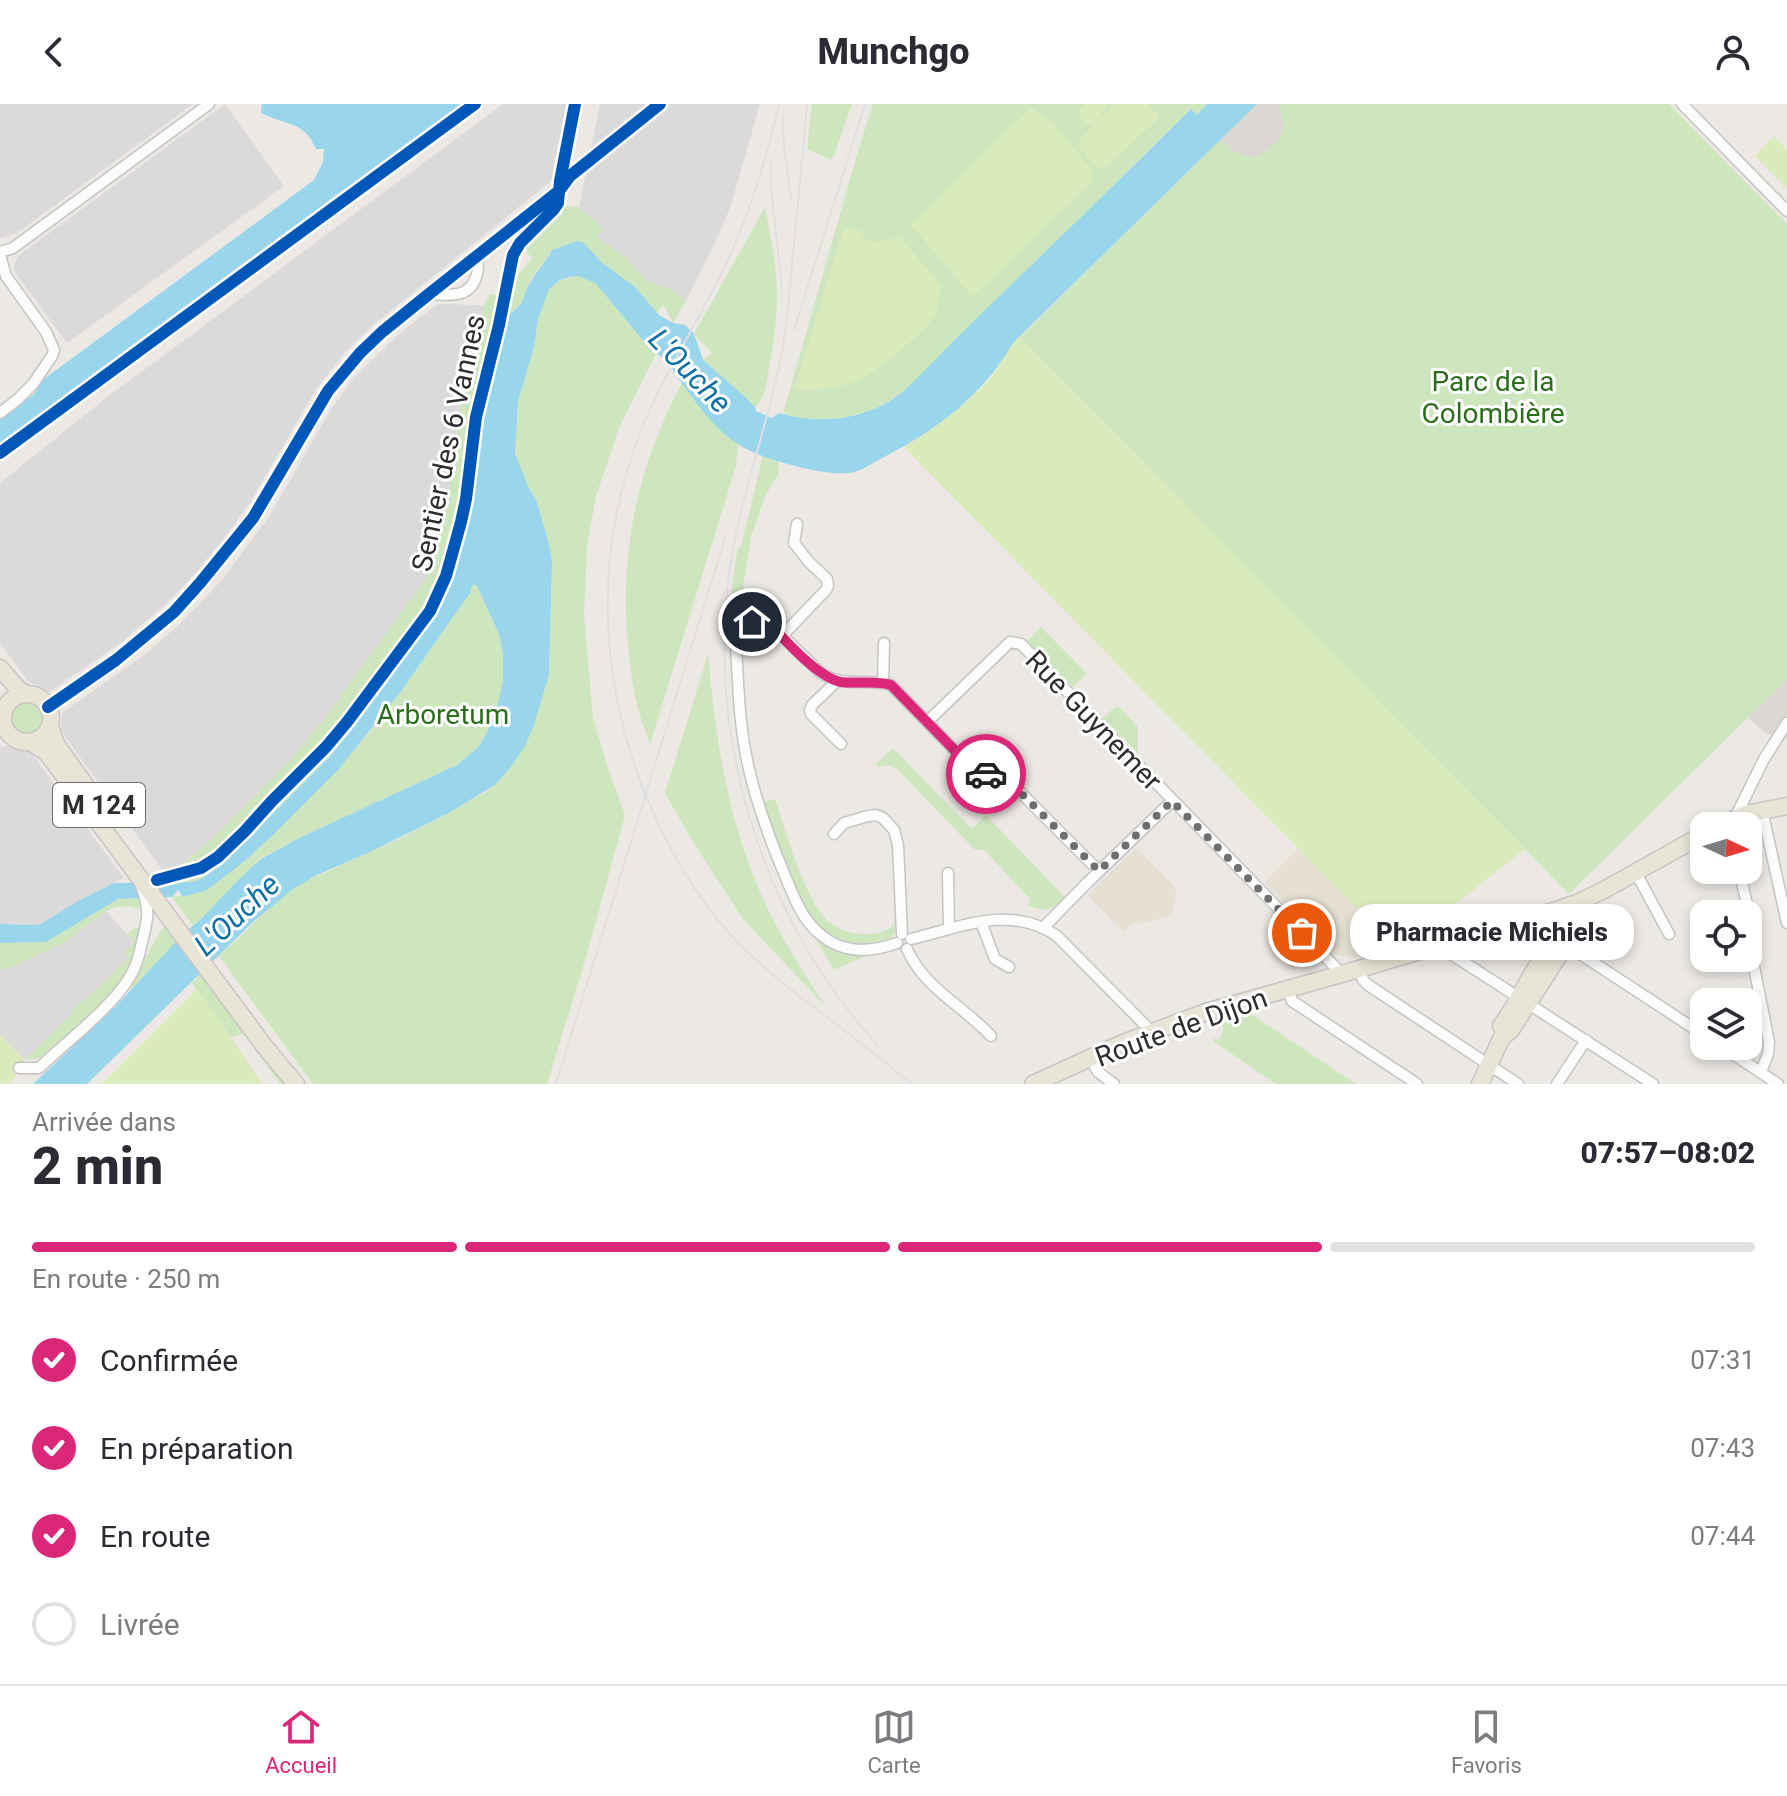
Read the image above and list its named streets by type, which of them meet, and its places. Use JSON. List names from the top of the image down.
{
  "streets": {
    "main road": ["M 124", "Route de Dijon"],
    "street": ["Rue Guynemer"],
    "cycle path": ["Sentier des 6 Vannes"]
  },
  "crossings": [
    ["Rue Guynemer", "Route de Dijon"]
  ],
  "water": ["L'Ouche"],
  "parks": ["Parc de la Colombière", "Arboretum"],
  "places": ["Pharmacie Michiels"],
  "north": "right",
  "page": {
    "header": "Munchgo",
    "bubble": "Pharmacie Michiels",
    "heading": ["2 min", "Arrivée dans", "07:57–08:02"],
    "bar": "En route · 250 m",
    "list": [
      ["Confirmée", "07:31"],
      ["En préparation", "07:43"],
      ["En route", "07:44"],
      "Livrée"
    ],
    "tabs": ["Accueil", "Carte", "Favoris"]
  }
}
